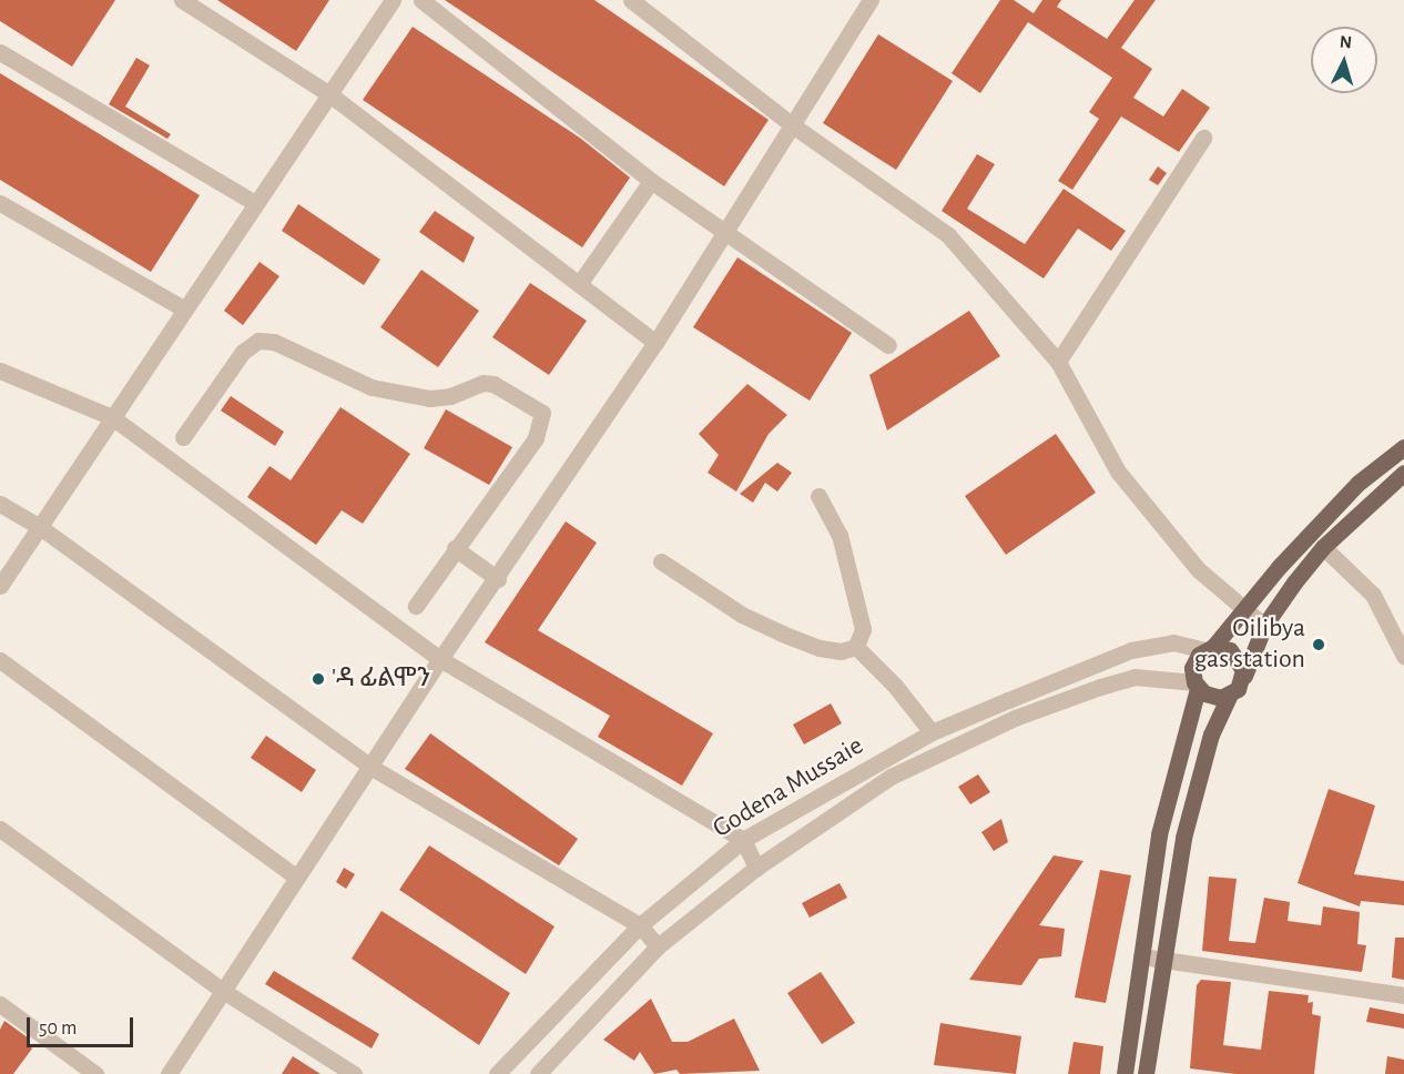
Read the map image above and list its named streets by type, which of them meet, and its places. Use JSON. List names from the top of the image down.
{
  "streets": {
    "street": ["Godena Mussaie"]
  },
  "places": ["Oilibya gas station", "'ዳ ፊልሞን"],
  "scale_bar": "50 m",
  "north": "top"
}
